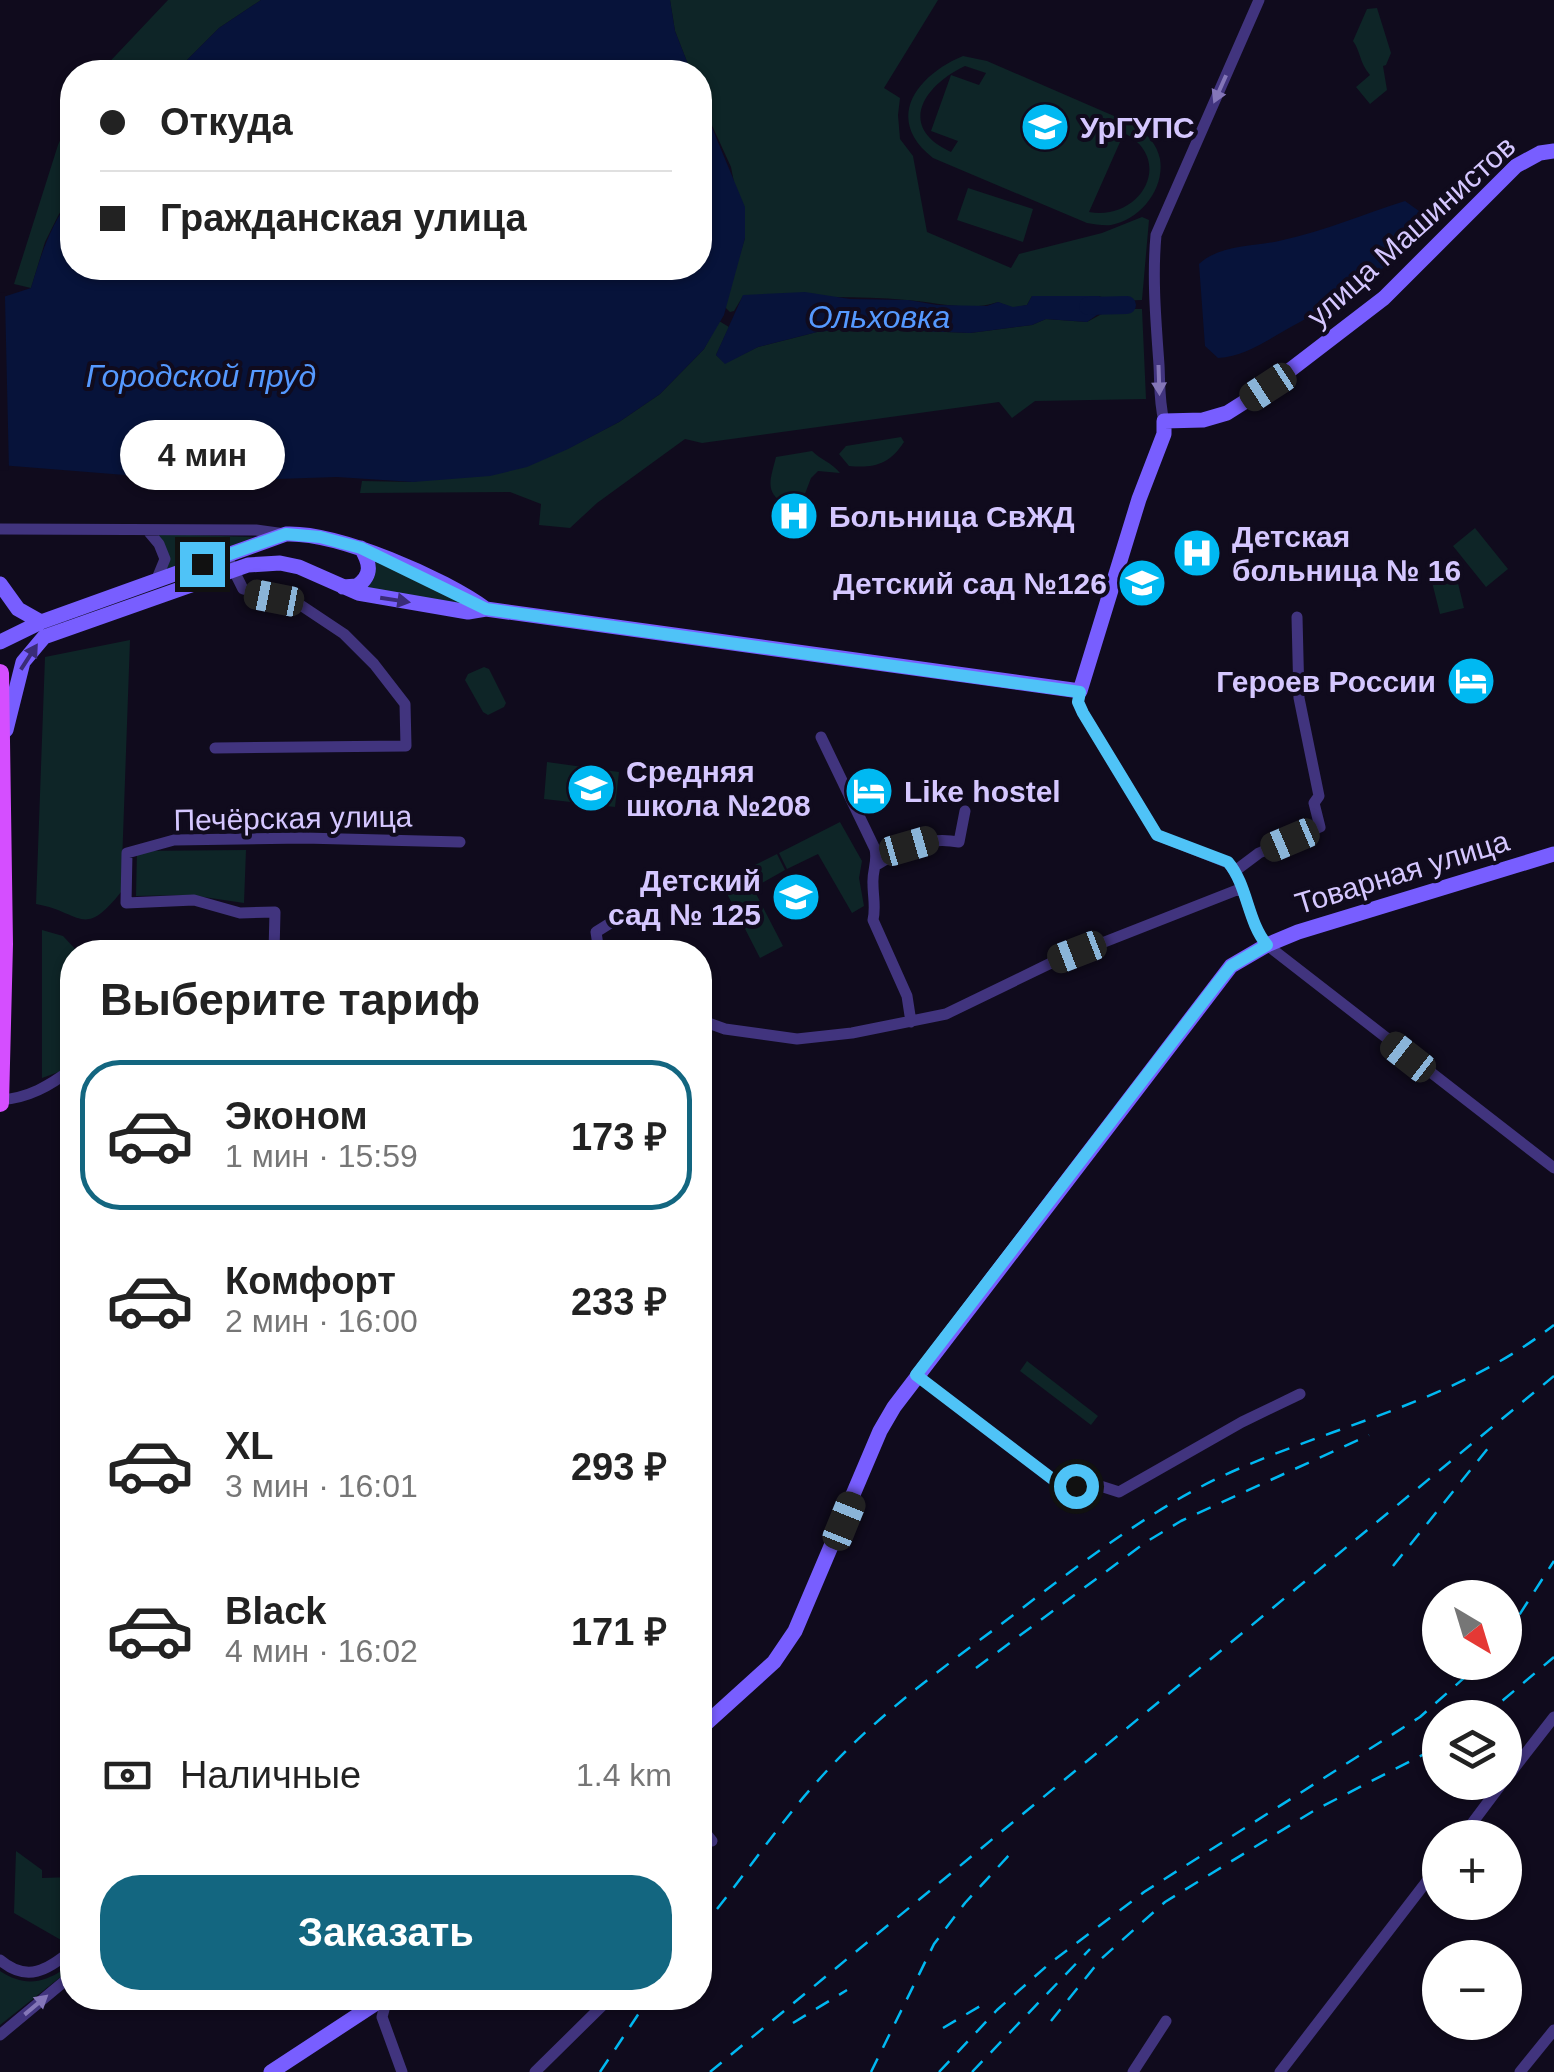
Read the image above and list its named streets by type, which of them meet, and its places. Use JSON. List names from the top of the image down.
{
  "streets": {
    "street": ["улица Машинистов", "Печёрская улица", "Товарная улица"]
  },
  "water": ["Ольховка", "Городской пруд"],
  "places": {
    "school or university": [
      "УрГУПС",
      "Детский сад №126",
      "Средняя школа №208",
      "Детский сад № 125"
    ],
    "hospital": ["Больница СвЖД", "Детская больница № 16"],
    "hotel": ["Героев России", "Like hostel"]
  },
  "north": "bottom right",
  "page": {
    "banner": ["Откуда", "Гражданская улица"],
    "bubble": "4 мин",
    "heading": "Выберите тариф",
    "list": [
      {
        "name": "Эконом",
        "note": "1 мин · 15:59",
        "value": "173 ₽"
      },
      {
        "name": "Комфорт",
        "note": "2 мин · 16:00",
        "value": "233 ₽"
      },
      {
        "name": "XL",
        "note": "3 мин · 16:01",
        "value": "293 ₽"
      },
      {
        "name": "Black",
        "note": "4 мин · 16:02",
        "value": "171 ₽"
      }
    ],
    "map_buttons": ["+", "−"],
    "pay": ["Наличные", "1.4 km"],
    "buttons": "Заказать"
  }
}
